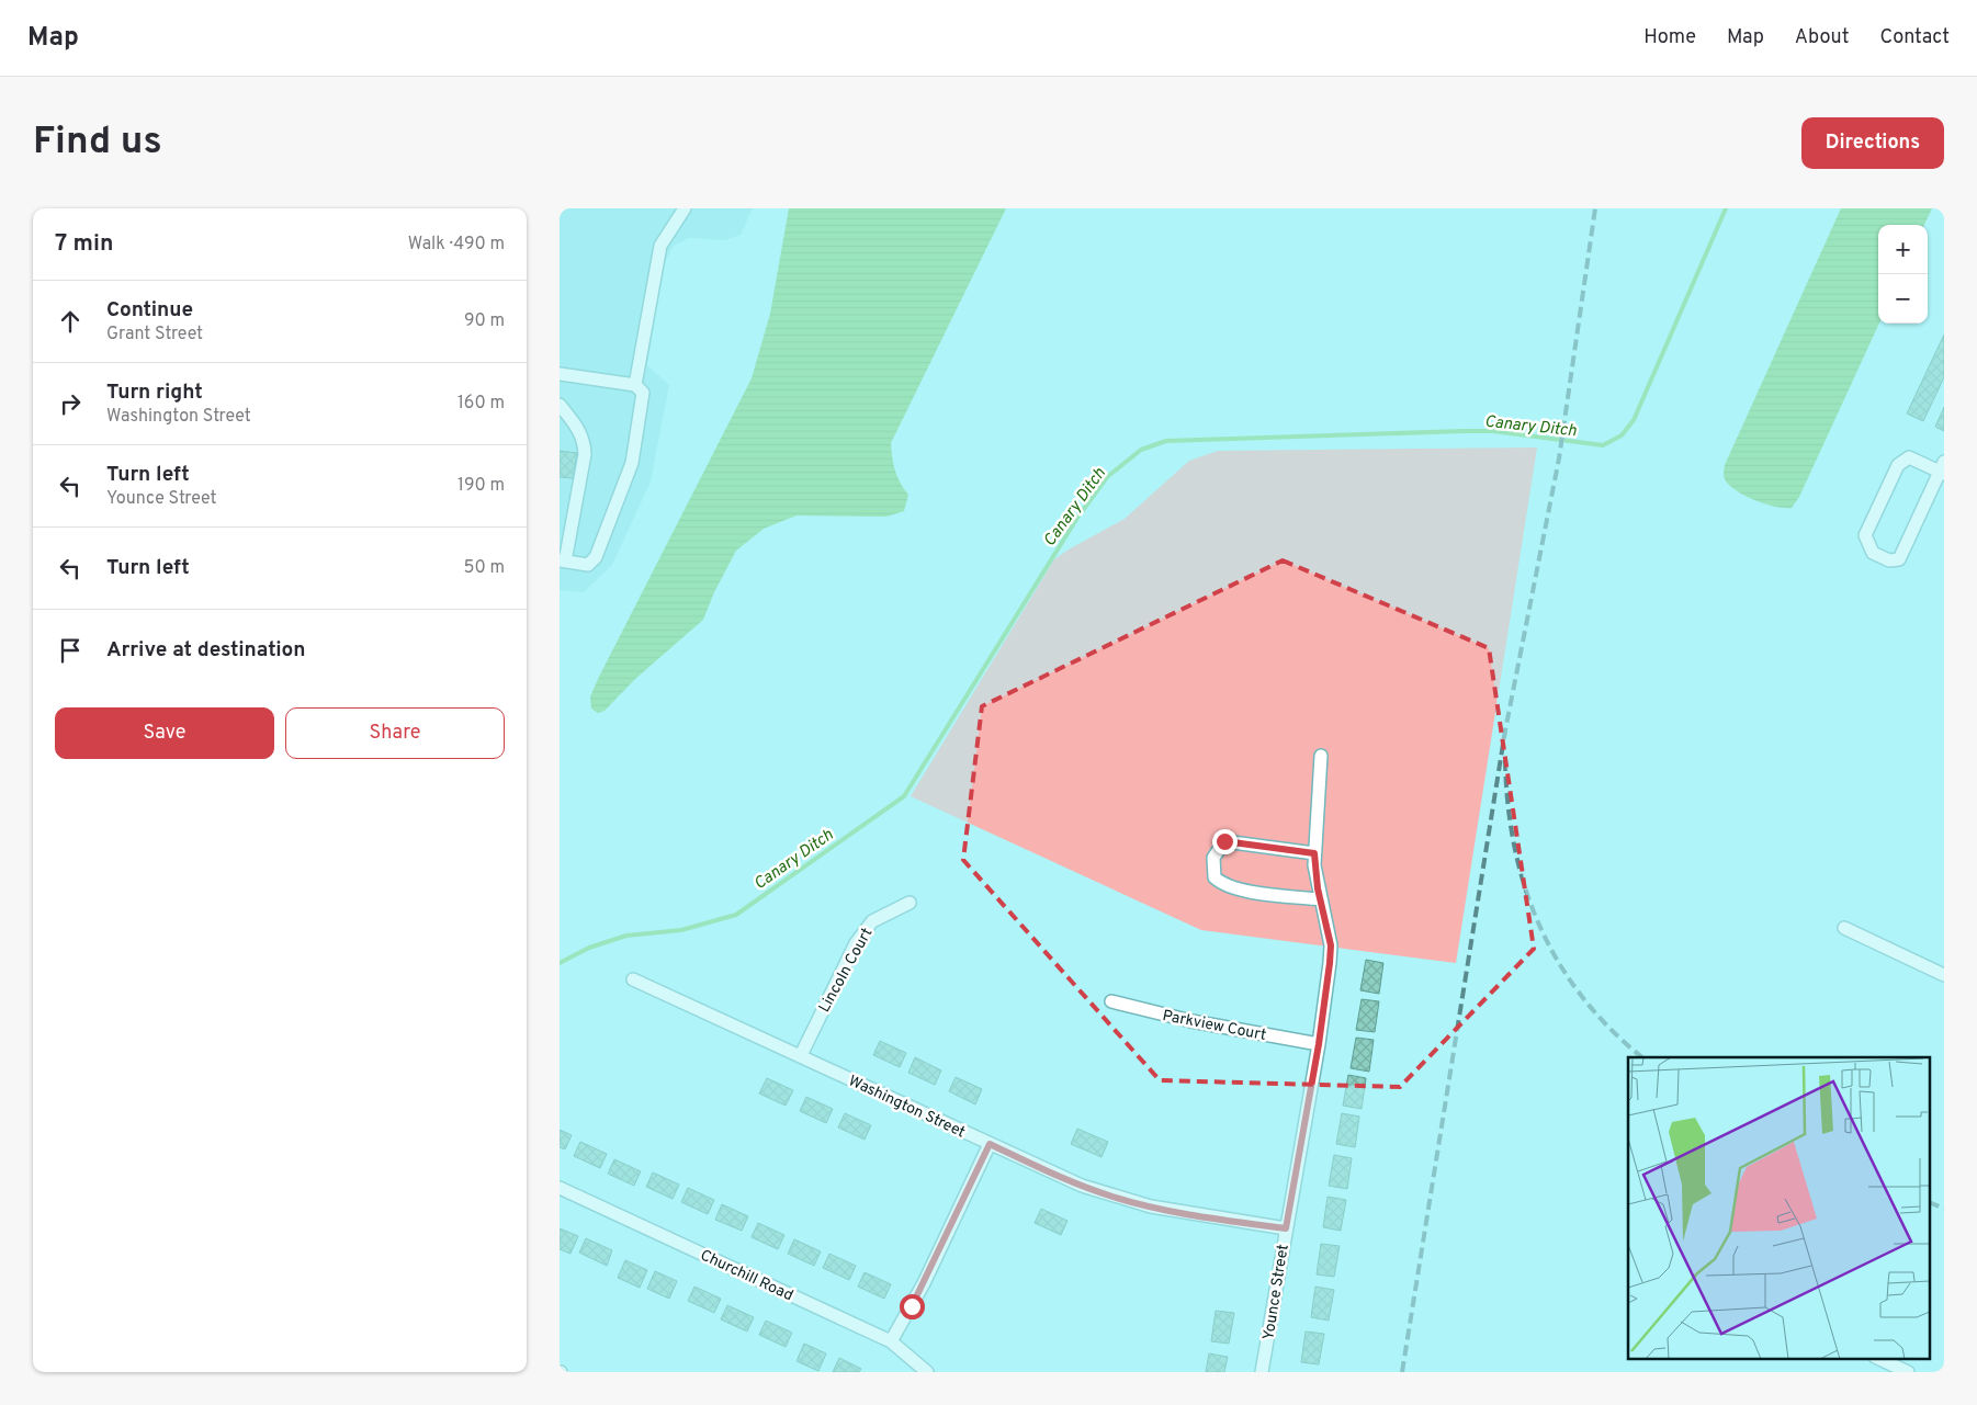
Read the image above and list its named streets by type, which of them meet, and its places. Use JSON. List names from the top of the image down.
{
  "streets": {
    "street": [
      "Lincoln Court",
      "Parkview Court",
      "Washington Street",
      "Churchill Road",
      "Younce Street"
    ]
  },
  "crossings": [
    ["Lincoln Court", "Washington Street"],
    ["Parkview Court", "Younce Street"],
    ["Washington Street", "Younce Street"]
  ],
  "water": ["Canary Ditch"],
  "page": {
    "header": "Map",
    "nav": [
      "Home",
      "Map",
      "About",
      "Contact"
    ],
    "buttons": [
      "Directions",
      ["Save", "Share"]
    ],
    "title": "Find us",
    "heading": ["7 min", "Walk · 490 m"],
    "map_buttons": ["+", "−"],
    "list": [
      ["Continue", "Grant Street", "90 m"],
      ["Turn right", "Washington Street", "160 m"],
      ["Turn left", "Younce Street", "190 m"],
      ["Turn left", "50 m"],
      "Arrive at destination"
    ]
  }
}
